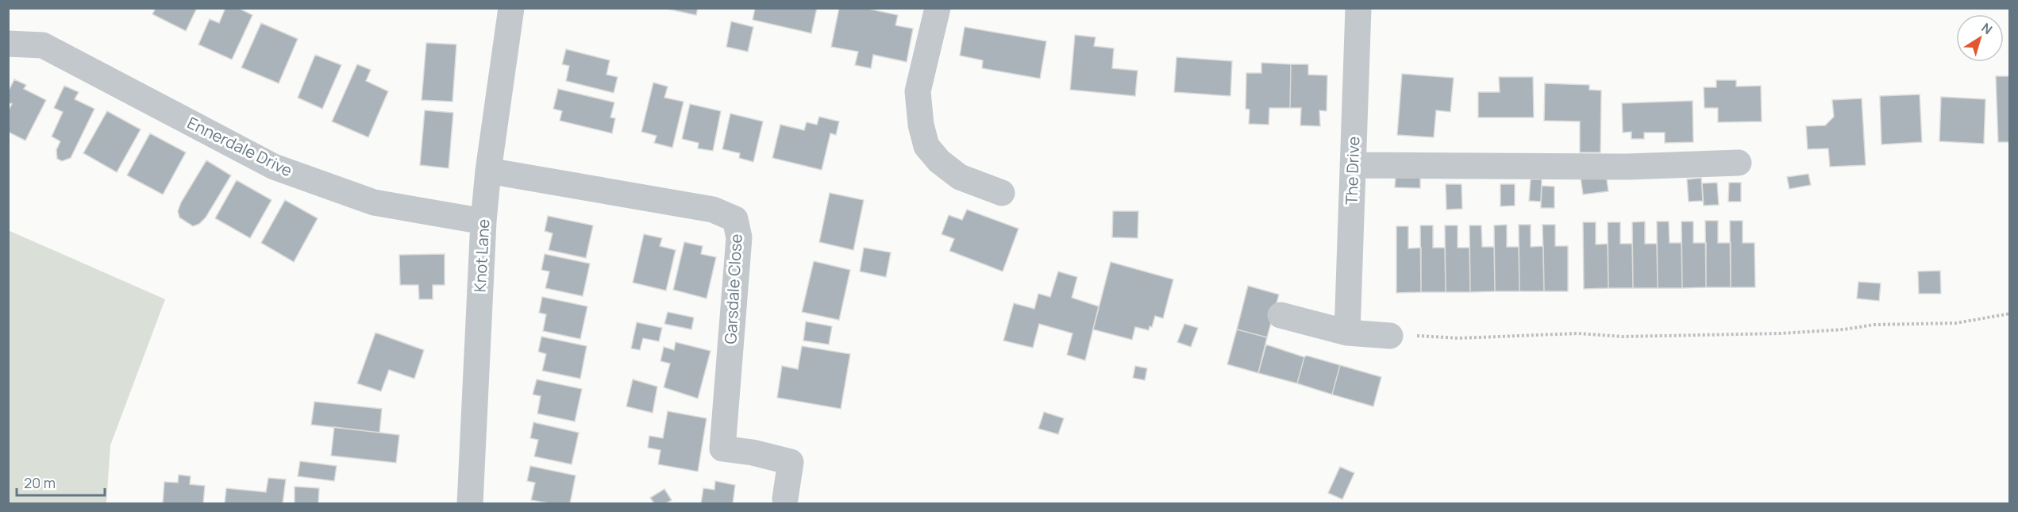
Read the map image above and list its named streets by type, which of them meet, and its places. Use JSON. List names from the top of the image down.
{
  "streets": {
    "street": [
      "Ennerdale Drive",
      "The Drive",
      "Knot Lane",
      "Garsdale Close"
    ]
  },
  "crossings": [
    ["Ennerdale Drive", "Knot Lane"],
    ["Knot Lane", "Garsdale Close"]
  ],
  "scale_bar": "20 m",
  "north": "top right"
}
